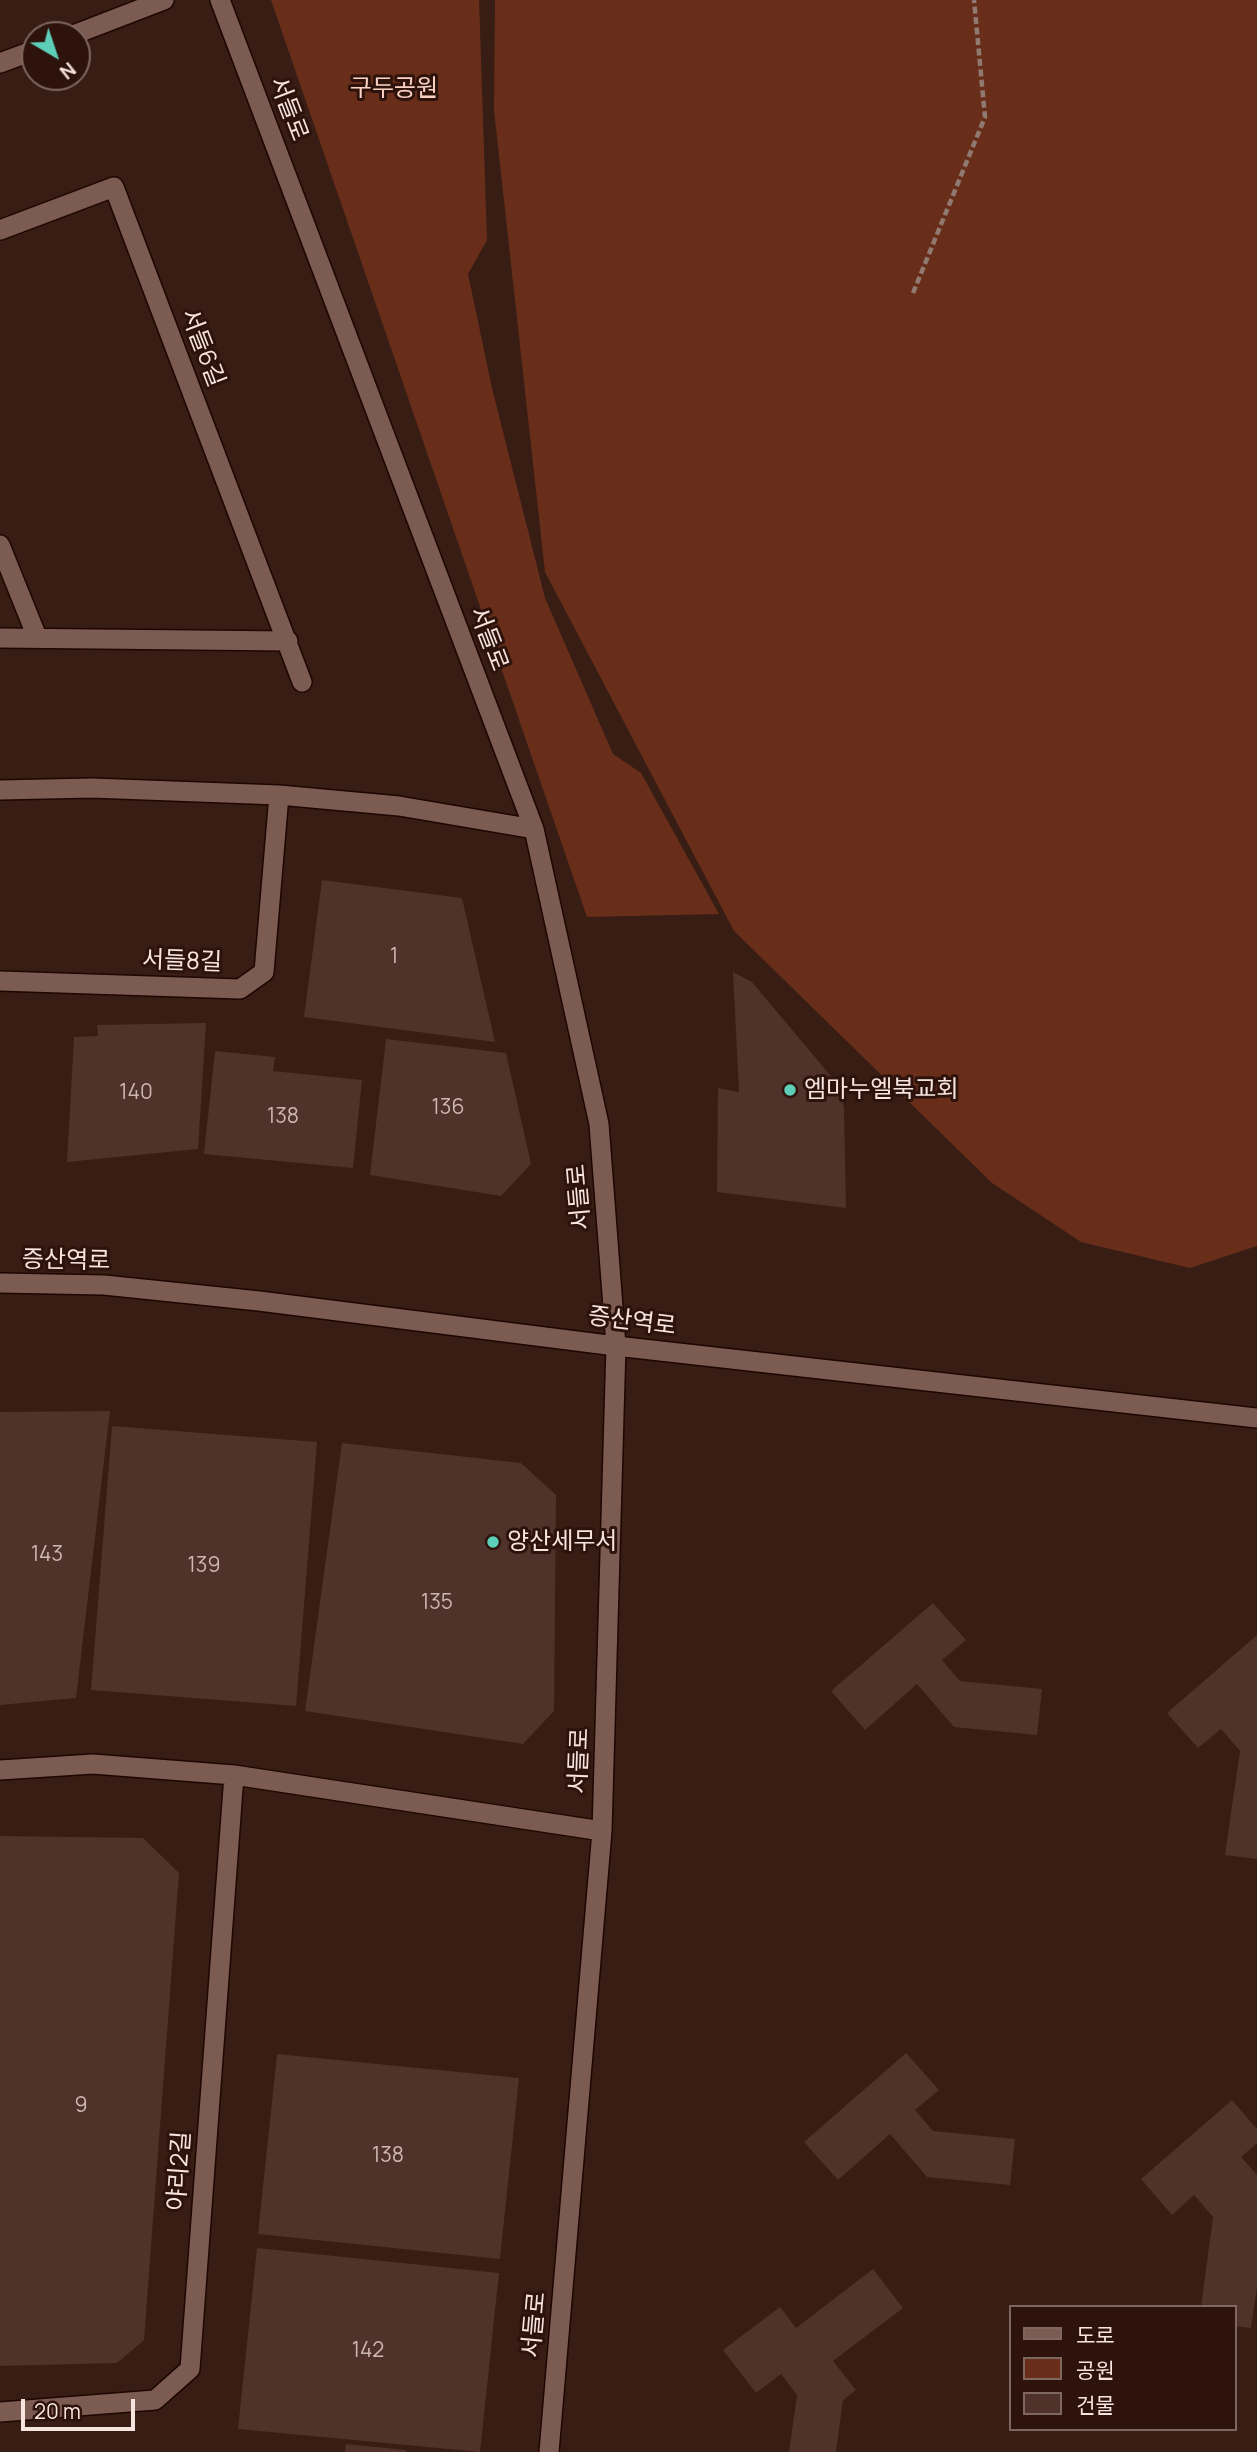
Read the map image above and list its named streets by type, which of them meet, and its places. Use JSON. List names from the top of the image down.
{
  "streets": {
    "street": [
      "서들로",
      "서들6길",
      "서들8길",
      "증산역로",
      "야리2길"
    ]
  },
  "crossings": [
    ["서들로", "증산역로"]
  ],
  "parks": ["구두공원"],
  "places": ["엠마누엘북교회", "양산세무서"],
  "house_numbers": [
    "1",
    "140",
    "136",
    "138",
    "143",
    "139",
    "135",
    "9",
    "138",
    "142"
  ],
  "legend": ["도로", "공원", "건물"],
  "scale_bar": "20 m",
  "north": "bottom right"
}
